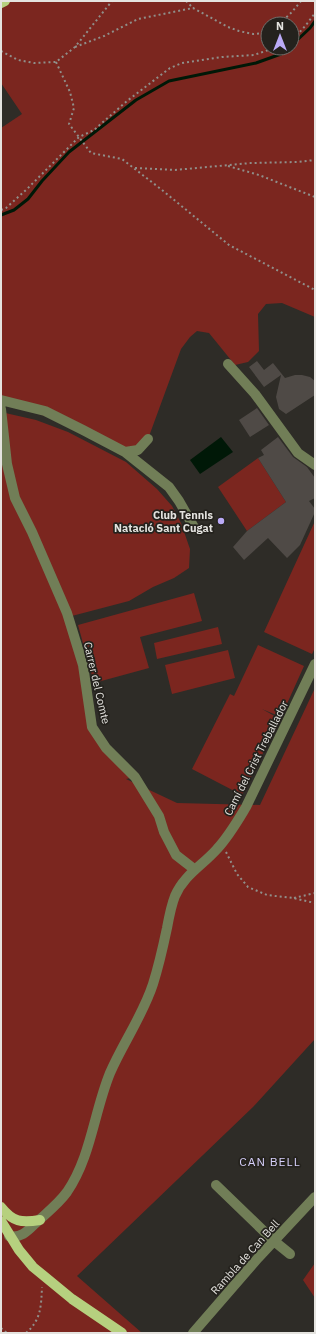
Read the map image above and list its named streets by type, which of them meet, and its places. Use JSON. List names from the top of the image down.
{
  "streets": {
    "street": ["Carrer del Comte", "Camí del Crist Treballador", "Rambla de Can Bell"]
  },
  "crossings": [
    ["Carrer del Comte", "Camí del Crist Treballador"]
  ],
  "districts": ["CAN BELL"],
  "places": ["Club Tennis Natació Sant Cugat"],
  "north": "top"
}
